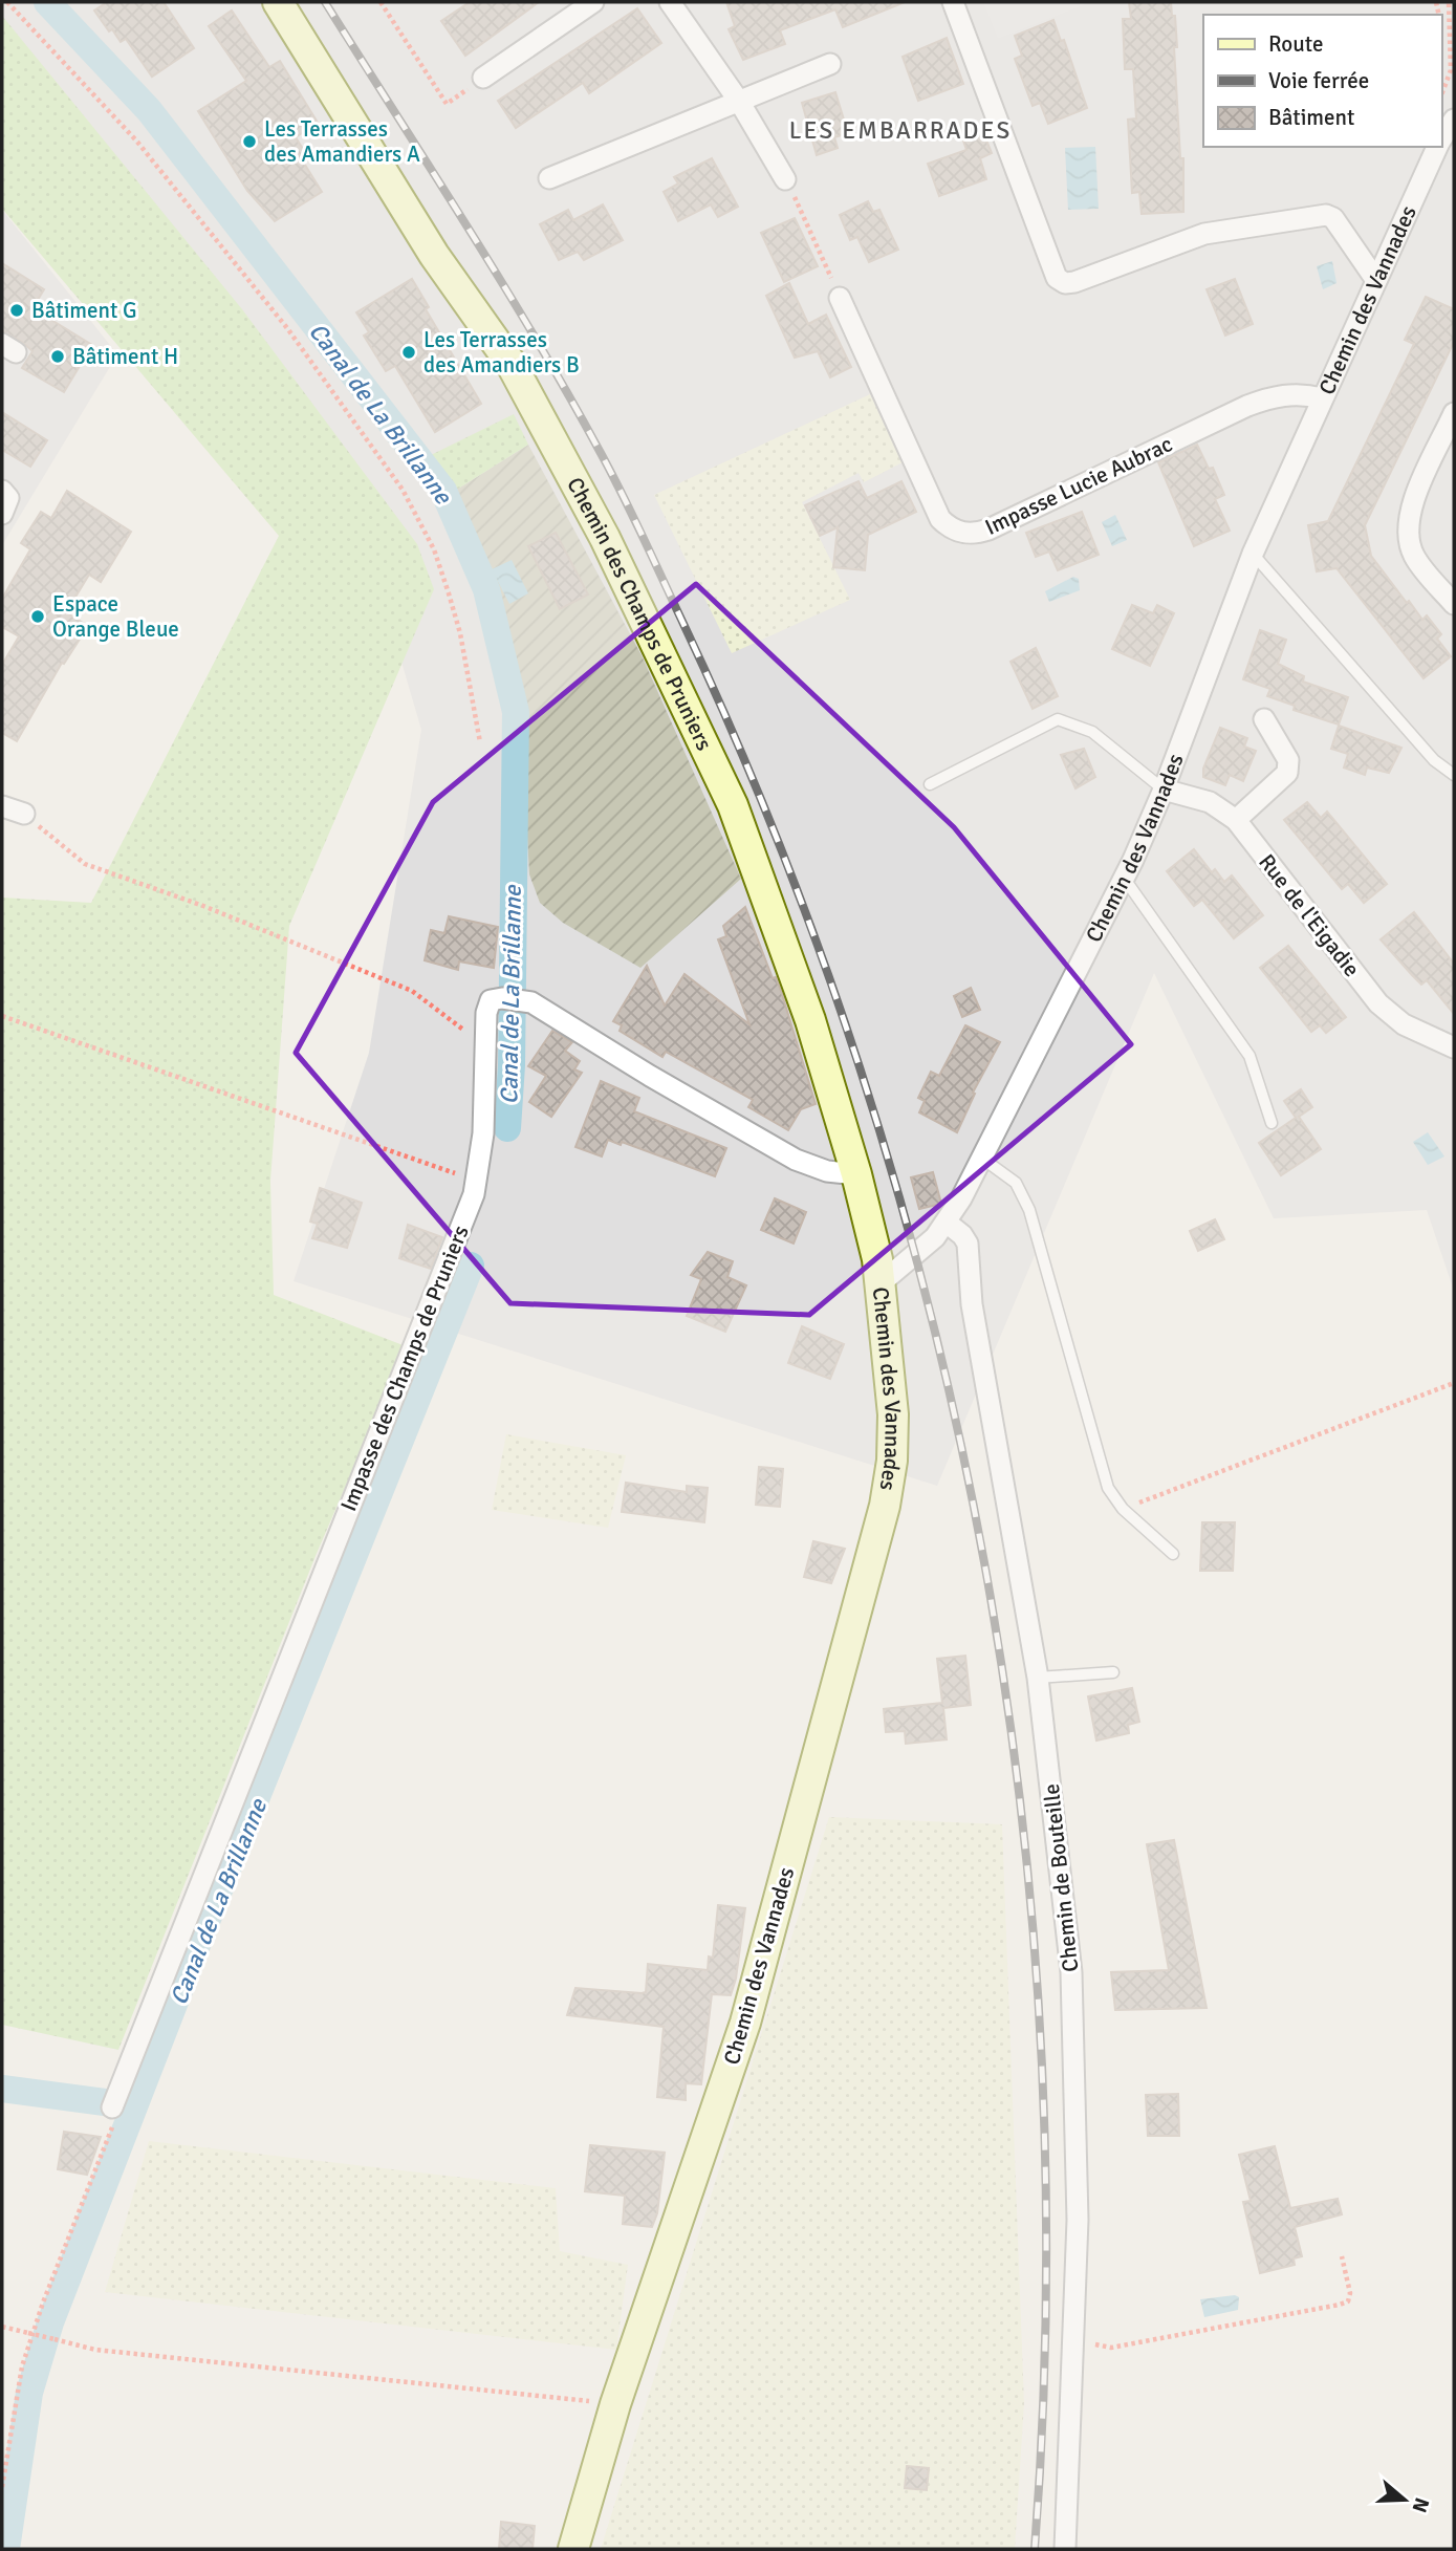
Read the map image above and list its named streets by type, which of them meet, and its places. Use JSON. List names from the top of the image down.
{
  "streets": {
    "street": [
      "Chemin des Vannades",
      "Impasse Lucie Aubrac",
      "Chemin des Champs de Pruniers",
      "Rue de l'Eigadie",
      "Impasse des Champs de Pruniers",
      "Chemin de Bouteille"
    ]
  },
  "crossings": [
    ["Chemin des Vannades", "Impasse Lucie Aubrac"],
    ["Chemin des Vannades", "Chemin des Champs de Pruniers"],
    ["Chemin des Vannades", "Rue de l'Eigadie"],
    ["Chemin des Vannades", "Chemin de Bouteille"],
    ["Chemin des Champs de Pruniers", "Impasse des Champs de Pruniers"]
  ],
  "districts": ["LES EMBARRADES"],
  "water": ["Canal de La Brillanne"],
  "places": [
    "Les Terrasses des Amandiers A",
    "Bâtiment G",
    "Les Terrasses des Amandiers B",
    "Bâtiment H",
    "Espace Orange Bleue"
  ],
  "legend": ["Route", "Voie ferrée", "Bâtiment"],
  "north": "right"
}
